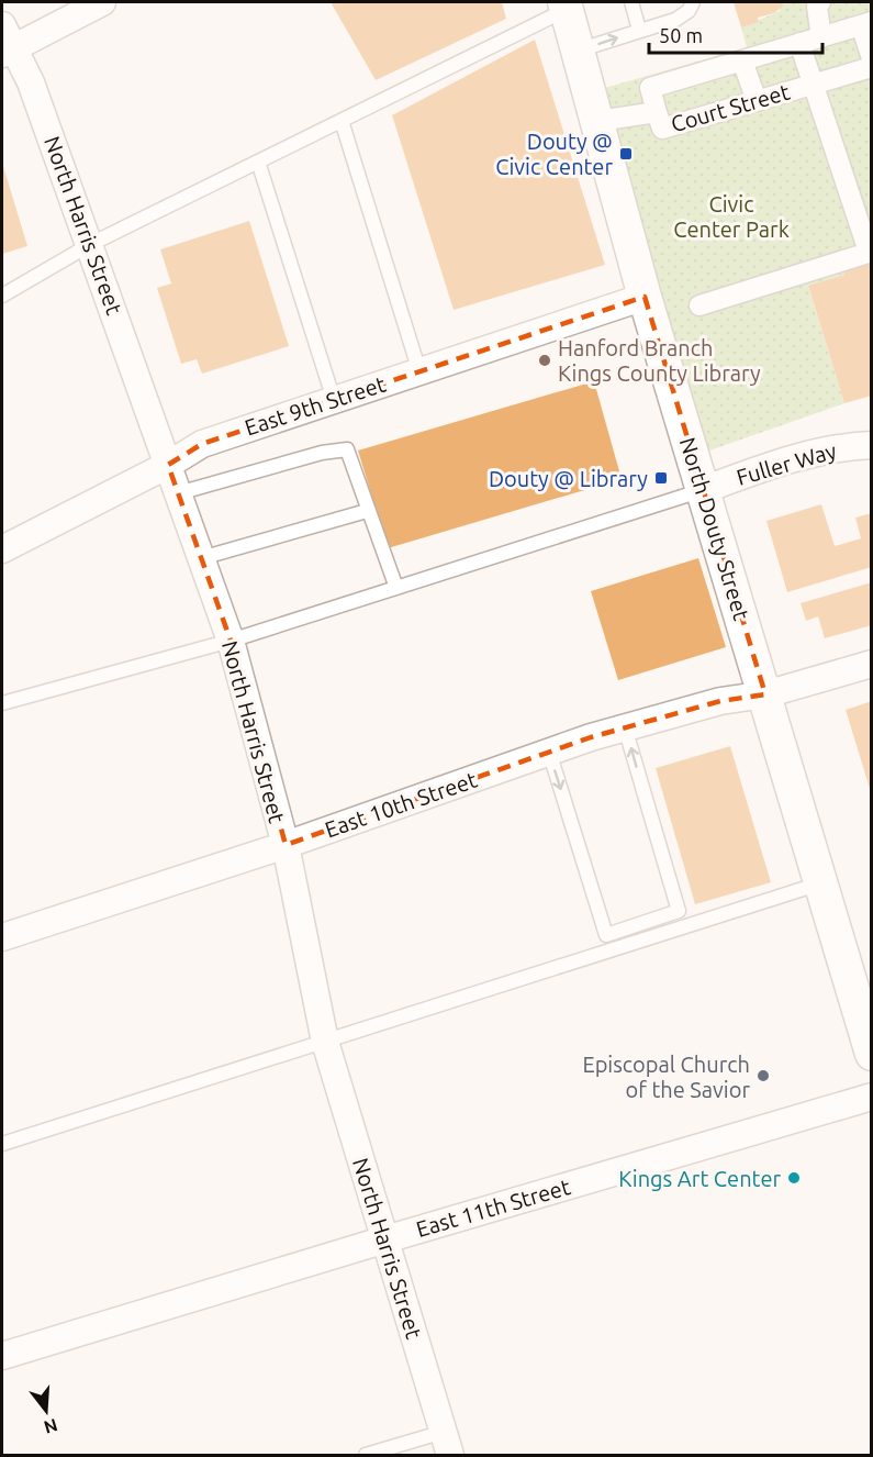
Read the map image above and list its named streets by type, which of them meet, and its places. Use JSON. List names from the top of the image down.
{
  "streets": {
    "street": [
      "Court Street",
      "North Harris Street",
      "East 9th Street",
      "Fuller Way",
      "North Douty Street",
      "East 10th Street",
      "East 11th Street"
    ]
  },
  "crossings": [
    ["Court Street", "North Douty Street"],
    ["North Harris Street", "East 9th Street"],
    ["North Harris Street", "East 10th Street"],
    ["North Harris Street", "East 11th Street"],
    ["East 9th Street", "North Douty Street"],
    ["Fuller Way", "North Douty Street"],
    ["North Douty Street", "East 10th Street"]
  ],
  "parks": ["Civic Center Park"],
  "places": {
    "transit": ["Douty @ Civic Center", "Douty @ Library"],
    "other": ["Hanford Branch Kings County Library", "Episcopal Church of the Savior", "Kings Art Center"]
  },
  "scale_bar": "50 m",
  "north": "bottom"
}
